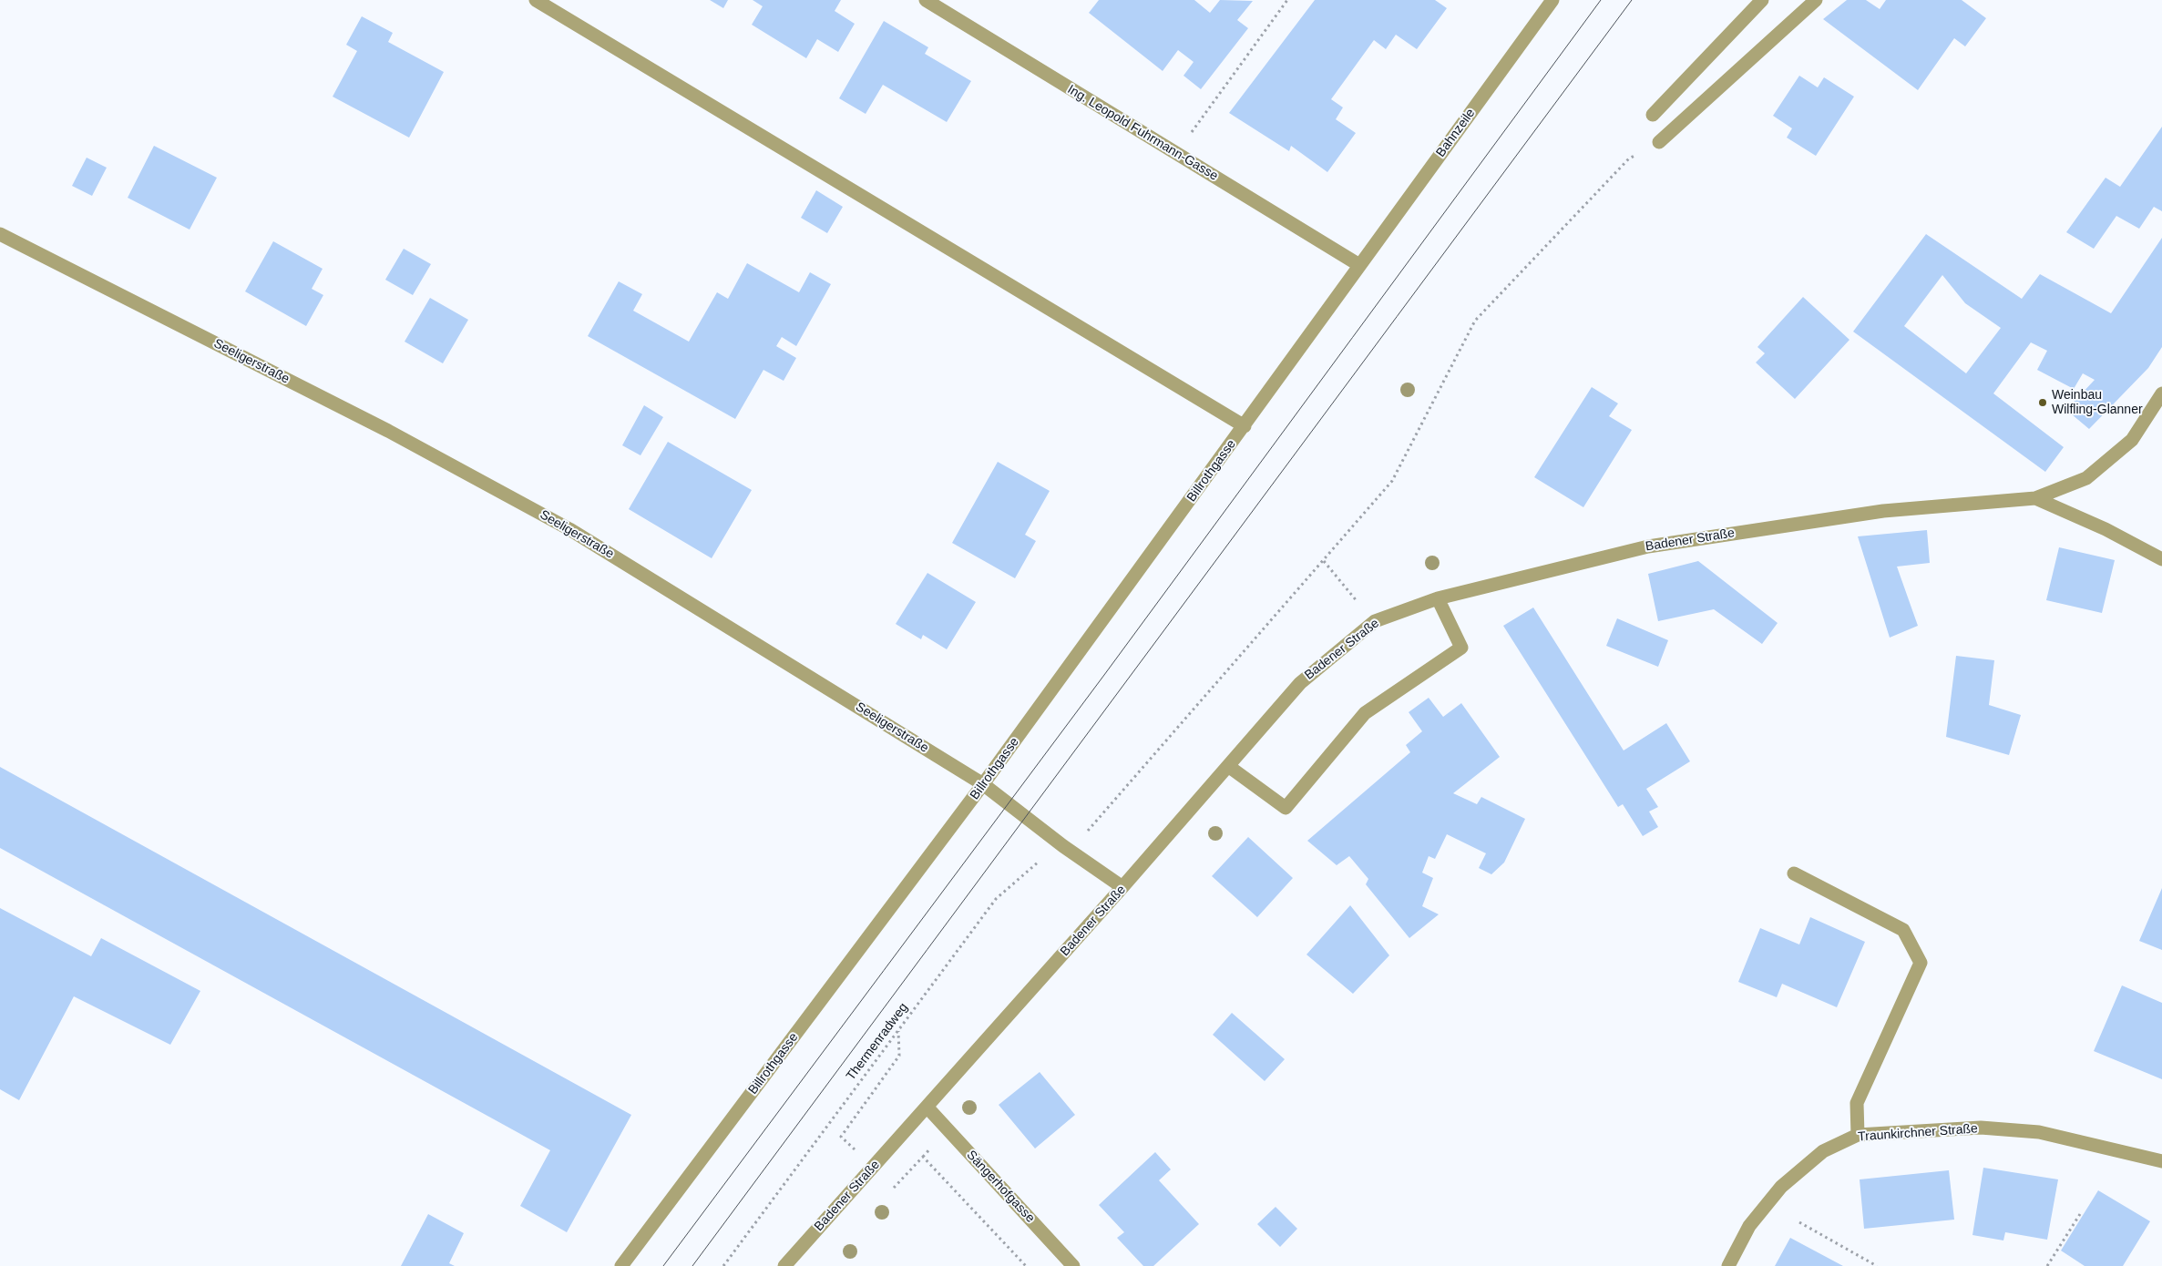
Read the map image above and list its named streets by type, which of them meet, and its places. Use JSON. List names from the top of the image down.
{
  "streets": {
    "street": [
      "Ing. Leopold Fuhrmann-Gasse",
      "Bahnzeile",
      "Seeligerstraße",
      "Billrothgasse",
      "Badener Straße",
      "Traunkirchner Straße",
      "Sängerhofgasse"
    ],
    "path": ["Thermenradweg"]
  },
  "crossings": [
    ["Ing. Leopold Fuhrmann-Gasse", "Bahnzeile"],
    ["Ing. Leopold Fuhrmann-Gasse", "Billrothgasse"],
    ["Bahnzeile", "Billrothgasse"],
    ["Seeligerstraße", "Billrothgasse"],
    ["Seeligerstraße", "Badener Straße"],
    ["Seeligerstraße", "Thermenradweg"],
    ["Badener Straße", "Sängerhofgasse"]
  ],
  "places": ["Weinbau Wilfling-Glanner"]
}
